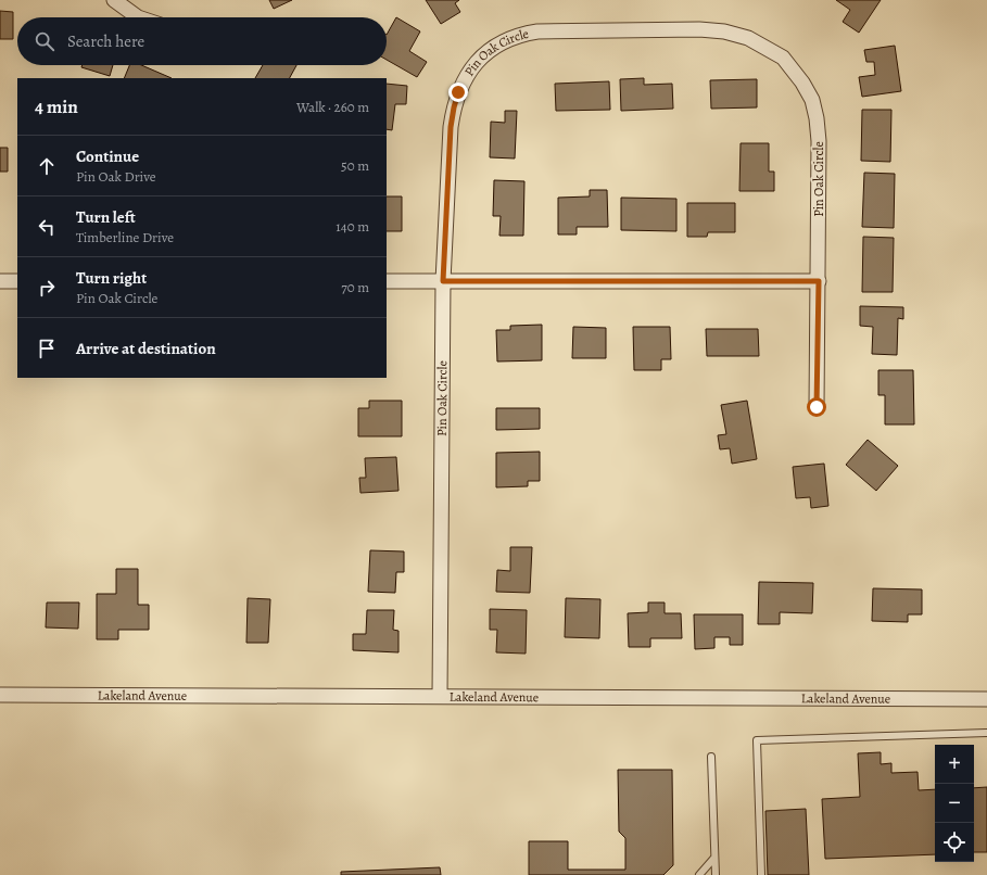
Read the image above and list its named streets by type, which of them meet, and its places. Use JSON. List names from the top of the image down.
{
  "streets": {
    "street": ["Pin Oak Circle", "Lakeland Avenue"]
  },
  "crossings": [
    ["Pin Oak Circle", "Lakeland Avenue"]
  ],
  "page": {
    "search": "Search here",
    "heading": ["4 min", "Walk · 260 m"],
    "list": [
      ["Continue", "Pin Oak Drive", "50 m"],
      ["Turn left", "Timberline Drive", "140 m"],
      ["Turn right", "Pin Oak Circle", "70 m"],
      "Arrive at destination"
    ],
    "map_buttons": ["+", "−"]
  }
}
